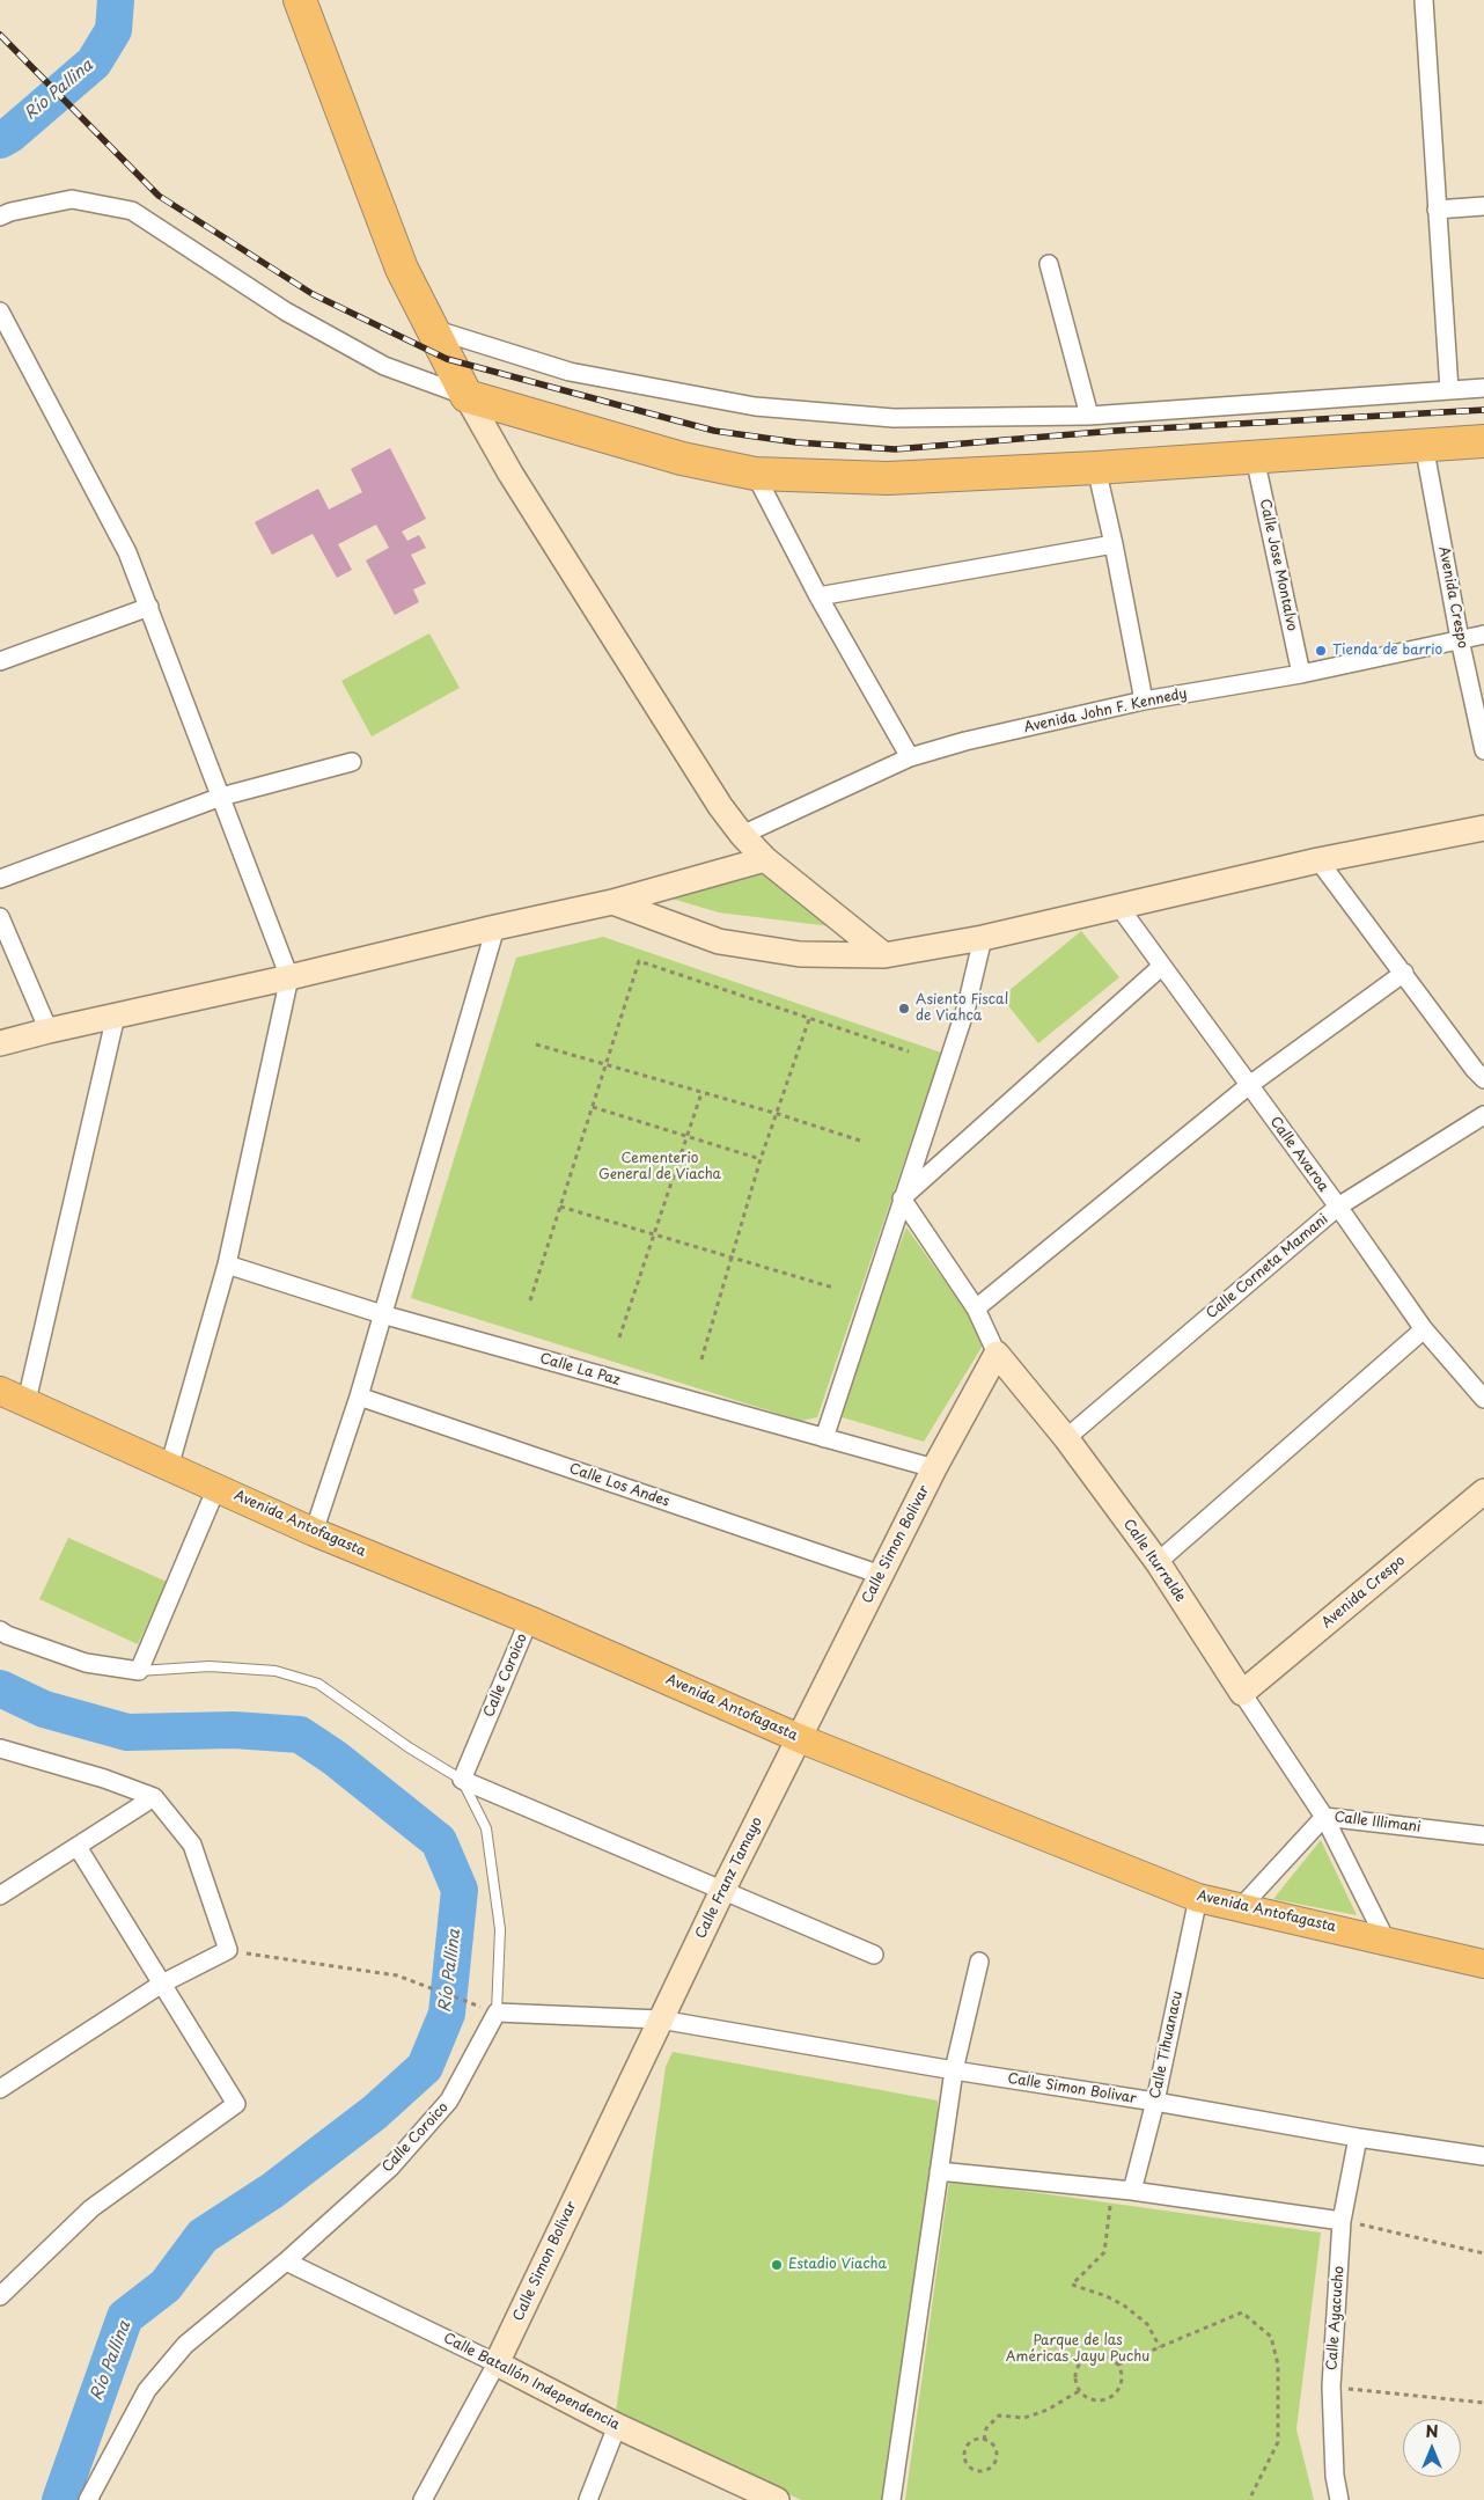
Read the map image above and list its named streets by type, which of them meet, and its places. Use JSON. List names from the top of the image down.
{
  "streets": {
    "main road": ["Avenida Antofagasta"],
    "street": [
      "Calle Jose Montalvo",
      "Avenida Crespo",
      "Avenida John F. Kennedy",
      "Calle Avaroa",
      "Calle Corneta Mamani",
      "Calle La Paz",
      "Calle Los Andes",
      "Calle Simon Bolivar",
      "Calle Iturralde",
      "Calle Coroico",
      "Calle Illimani",
      "Calle Franz Tamayo",
      "Calle Tihuanacu",
      "Calle Ayacucho",
      "Calle Batallón Independencia"
    ]
  },
  "crossings": [
    ["Calle Jose Montalvo", "Avenida John F. Kennedy"],
    ["Avenida Crespo", "Avenida John F. Kennedy"],
    ["Avenida Crespo", "Calle Iturralde"],
    ["Calle Avaroa", "Calle Corneta Mamani"],
    ["Calle Corneta Mamani", "Calle Iturralde"],
    ["Calle La Paz", "Calle Simon Bolivar"],
    ["Calle Los Andes", "Calle Simon Bolivar"],
    ["Avenida Antofagasta", "Calle Simon Bolivar"],
    ["Avenida Antofagasta", "Calle Iturralde"],
    ["Avenida Antofagasta", "Calle Coroico"],
    ["Avenida Antofagasta", "Calle Illimani"],
    ["Avenida Antofagasta", "Calle Franz Tamayo"],
    ["Avenida Antofagasta", "Calle Tihuanacu"],
    ["Calle Simon Bolivar", "Calle Iturralde"],
    ["Calle Simon Bolivar", "Calle Coroico"],
    ["Calle Simon Bolivar", "Calle Franz Tamayo"],
    ["Calle Simon Bolivar", "Calle Tihuanacu"],
    ["Calle Simon Bolivar", "Calle Ayacucho"],
    ["Calle Simon Bolivar", "Calle Batallón Independencia"],
    ["Calle Iturralde", "Calle Illimani"],
    ["Calle Coroico", "Calle Batallón Independencia"]
  ],
  "water": ["Río Pallina"],
  "parks": ["Cementerio General de Viacha", "Parque de las Américas Jayu Puchu"],
  "places": ["Tienda de barrio", "Asiento Fiscal de Viahca", "Estadio Viacha"],
  "north": "top"
}
